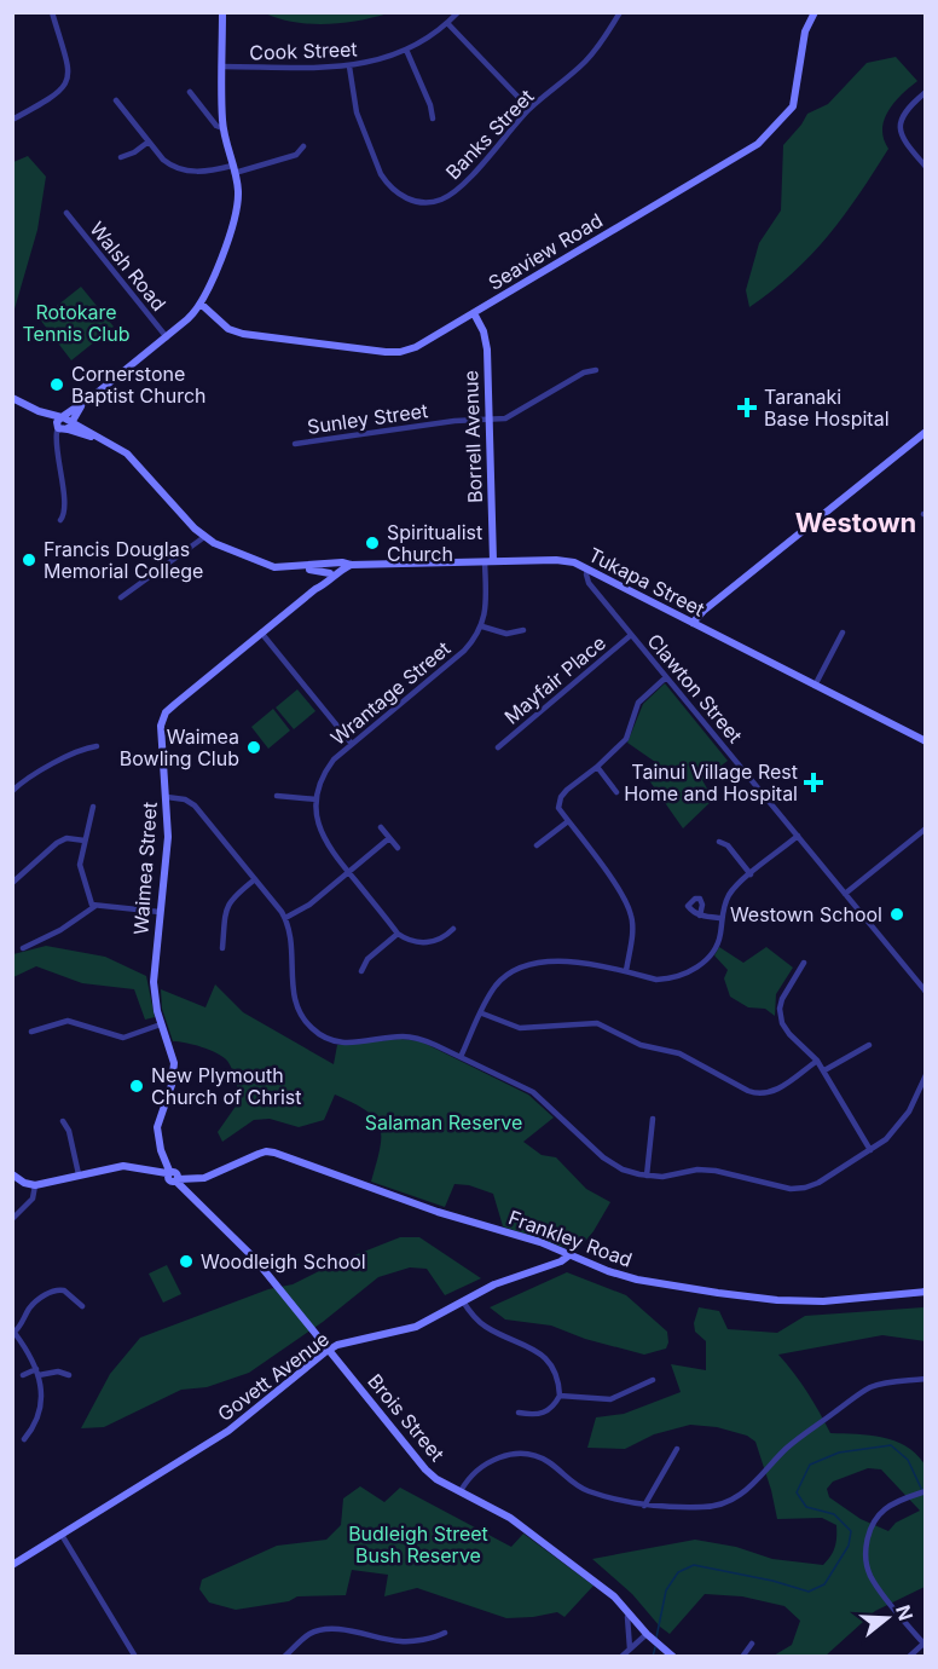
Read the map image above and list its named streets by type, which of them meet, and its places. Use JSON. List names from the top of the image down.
{
  "streets": {
    "street": [
      "Cook Street",
      "Banks Street",
      "Seaview Road",
      "Walsh Road",
      "Sunley Street",
      "Borrell Avenue",
      "Tukapa Street",
      "Mayfair Place",
      "Clawton Street",
      "Wrantage Street",
      "Waimea Street",
      "Frankley Road",
      "Govett Avenue",
      "Brois Street"
    ]
  },
  "crossings": [
    ["Cook Street", "Banks Street"],
    ["Seaview Road", "Borrell Avenue"],
    ["Sunley Street", "Borrell Avenue"],
    ["Borrell Avenue", "Tukapa Street"],
    ["Tukapa Street", "Clawton Street"],
    ["Tukapa Street", "Waimea Street"],
    ["Mayfair Place", "Clawton Street"],
    ["Waimea Street", "Brois Street"],
    ["Frankley Road", "Govett Avenue"],
    ["Frankley Road", "Brois Street"],
    ["Govett Avenue", "Brois Street"]
  ],
  "districts": ["Westown"],
  "parks": ["Rotokare Tennis Club", "Salaman Reserve", "Budleigh Street Bush Reserve"],
  "places": {
    "other": [
      "Cornerstone Baptist Church",
      "Spiritualist Church",
      "Francis Douglas Memorial College",
      "Waimea Bowling Club",
      "Westown School",
      "New Plymouth Church of Christ",
      "Woodleigh School"
    ],
    "health": ["Taranaki Base Hospital", "Tainui Village Rest Home and Hospital"]
  },
  "north": "right"
}
